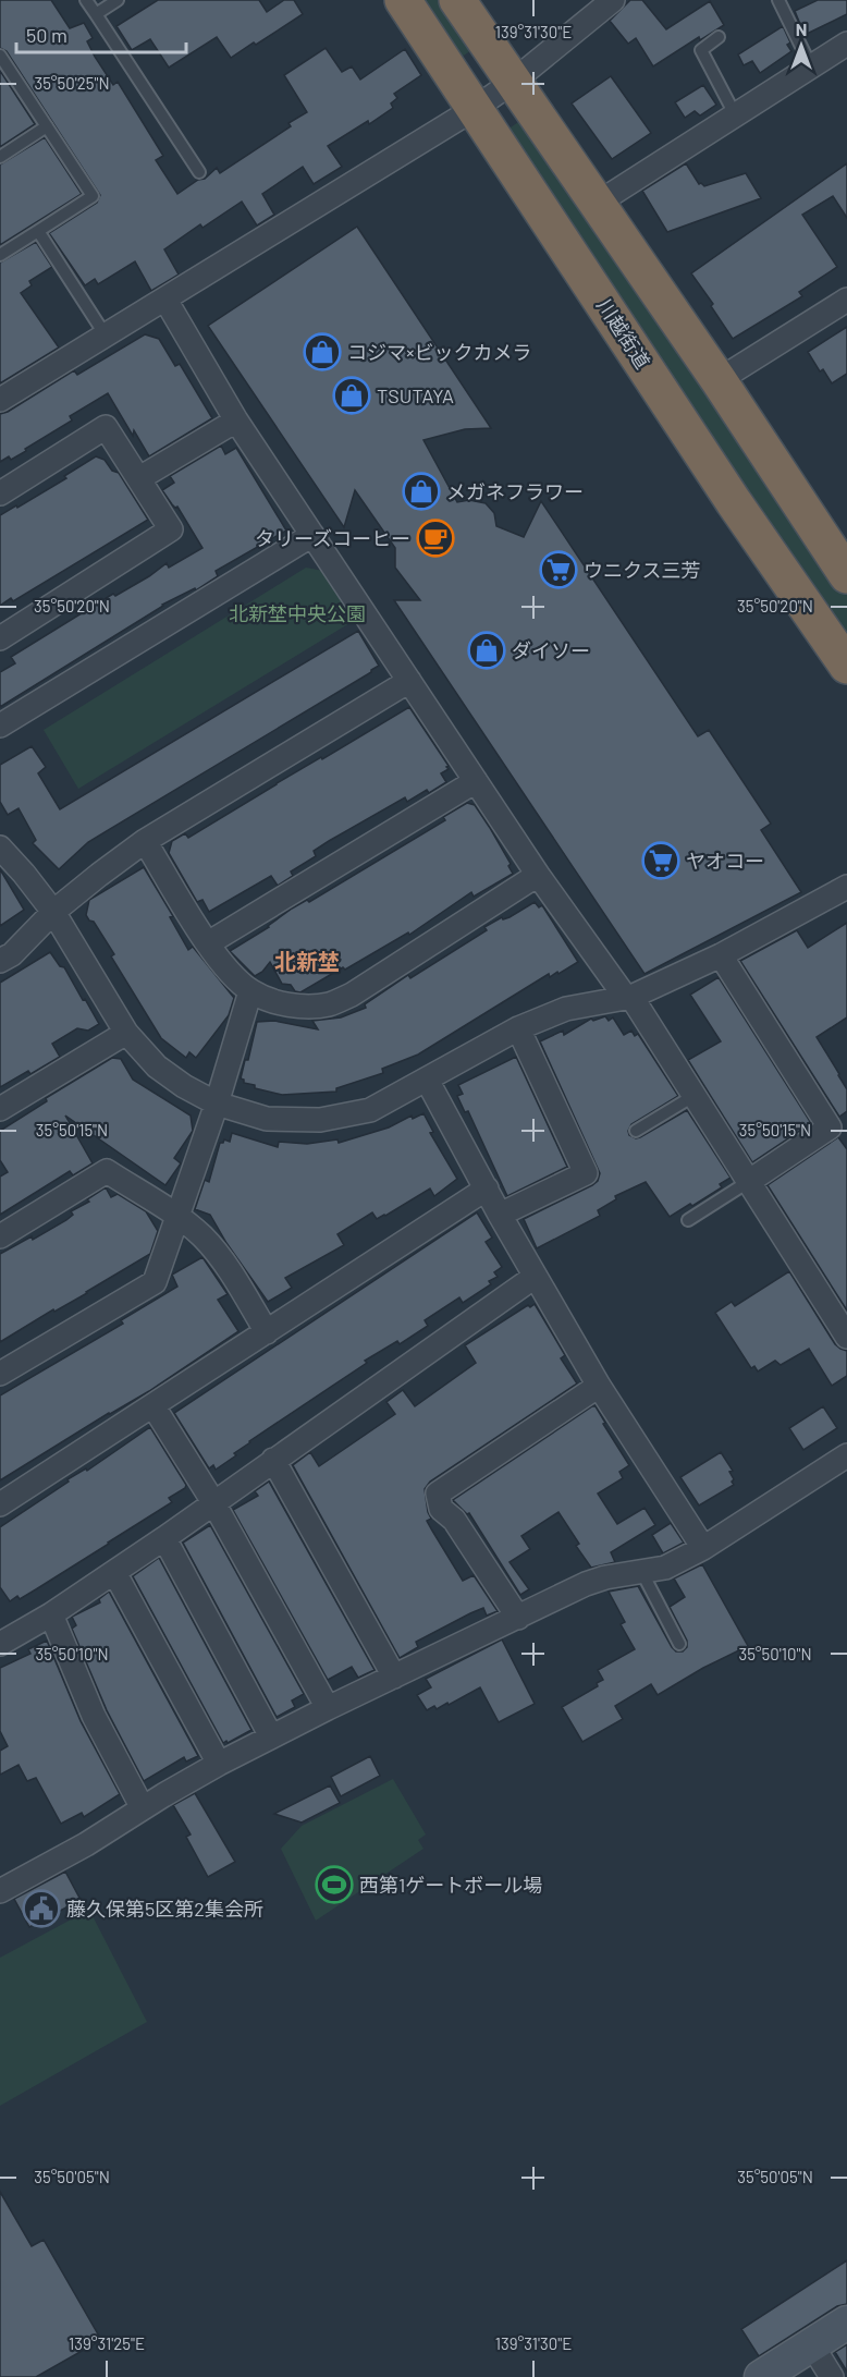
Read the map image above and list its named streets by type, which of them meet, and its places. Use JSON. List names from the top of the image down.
{
  "streets": {
    "highway": ["川越街道"]
  },
  "districts": ["北新埜"],
  "parks": ["北新埜中央公園"],
  "places": {
    "shop": [
      "コジマ×ビックカメラ",
      "TSUTAYA",
      "メガネフラワー",
      "ダイソー"
    ],
    "cafe": ["タリーズコーヒー"],
    "supermarket": ["ウニクス三芳", "ヤオコー"],
    "sports": ["西第1ゲートボール場"],
    "public building": ["藤久保第5区第2集会所"]
  },
  "scale_bar": "50 m",
  "north": "top",
  "coordinates": [
    "139°31'30\"E",
    "35°50'25\"N",
    "35°50'20\"N",
    "35°50'15\"N",
    "35°50'10\"N",
    "35°50'05\"N",
    "139°31'25\"E"
  ]
}
